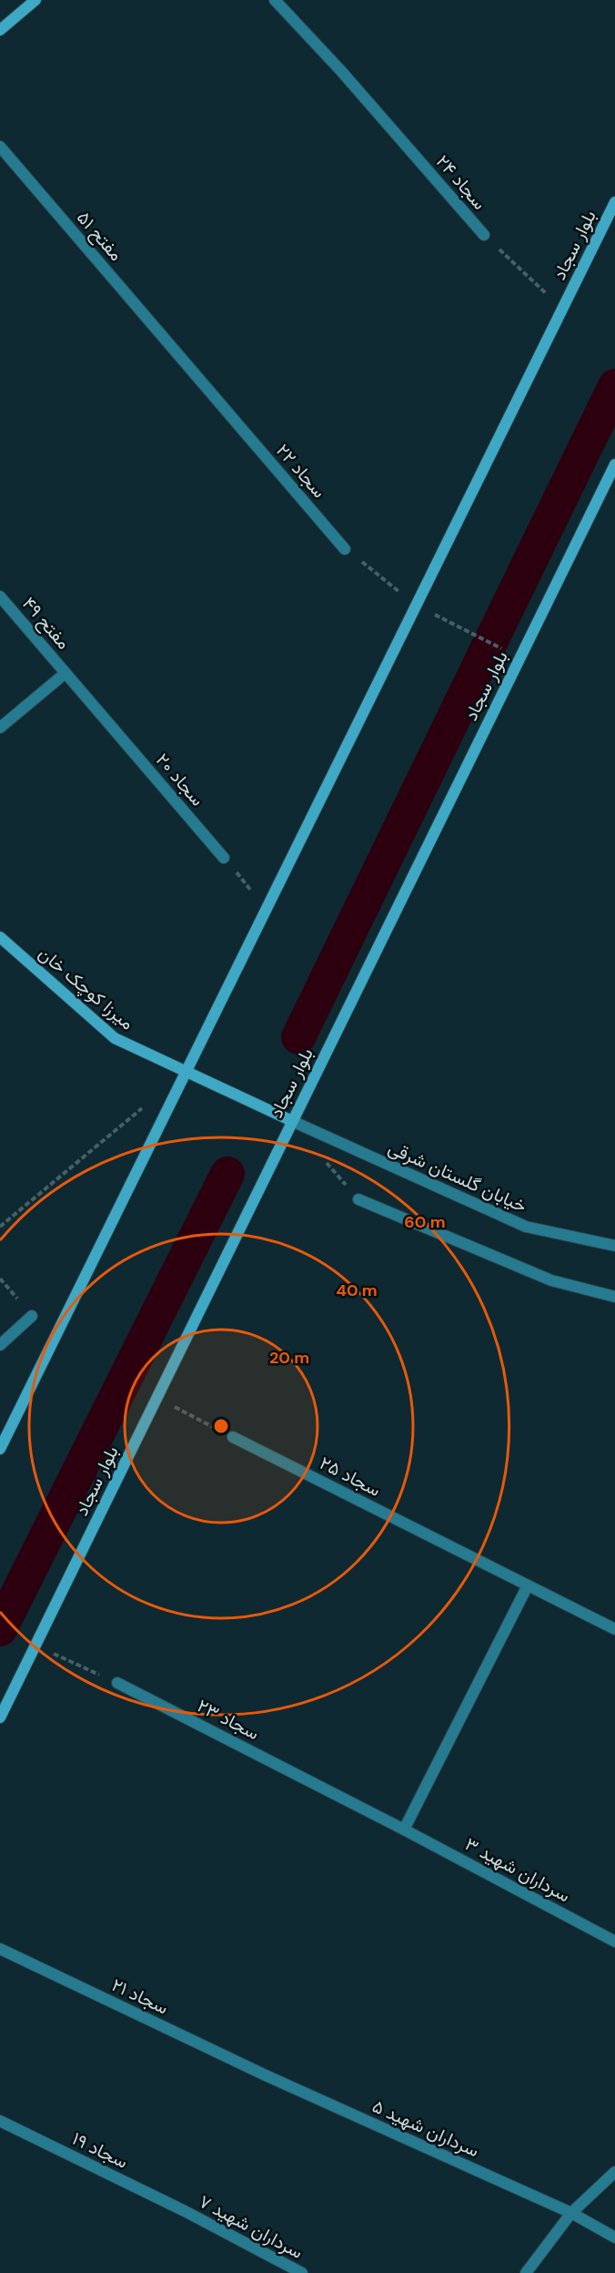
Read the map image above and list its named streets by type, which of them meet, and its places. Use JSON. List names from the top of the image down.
{
  "streets": {
    "main road": ["بلوار سجاد", "میرزا کوچک خان"],
    "street": [
      "سجاد ۲۴",
      "مفتح ۵۱",
      "سجاد ۲۲",
      "مفتح ۴۹",
      "سجاد ۲۰",
      "خیابان گلستان شرقی",
      "سجاد ۲۵",
      "سجاد ۲۳",
      "سرداران شهید ۳",
      "سجاد ۲۱",
      "سرداران شهید ۵",
      "سجاد ۱۹",
      "سرداران شهید ۷"
    ]
  },
  "crossings": [
    ["سجاد ۲۴", "بلوار سجاد"],
    ["مفتح ۵۱", "سجاد ۲۲"],
    ["بلوار سجاد", "میرزا کوچک خان"],
    ["بلوار سجاد", "خیابان گلستان شرقی"],
    ["مفتح ۴۹", "سجاد ۲۰"],
    ["میرزا کوچک خان", "خیابان گلستان شرقی"],
    ["سجاد ۲۳", "سرداران شهید ۳"],
    ["سجاد ۲۱", "سرداران شهید ۵"],
    ["سجاد ۱۹", "سرداران شهید ۷"]
  ],
  "rings": ["60 m", "40 m", "20 m"]
}
